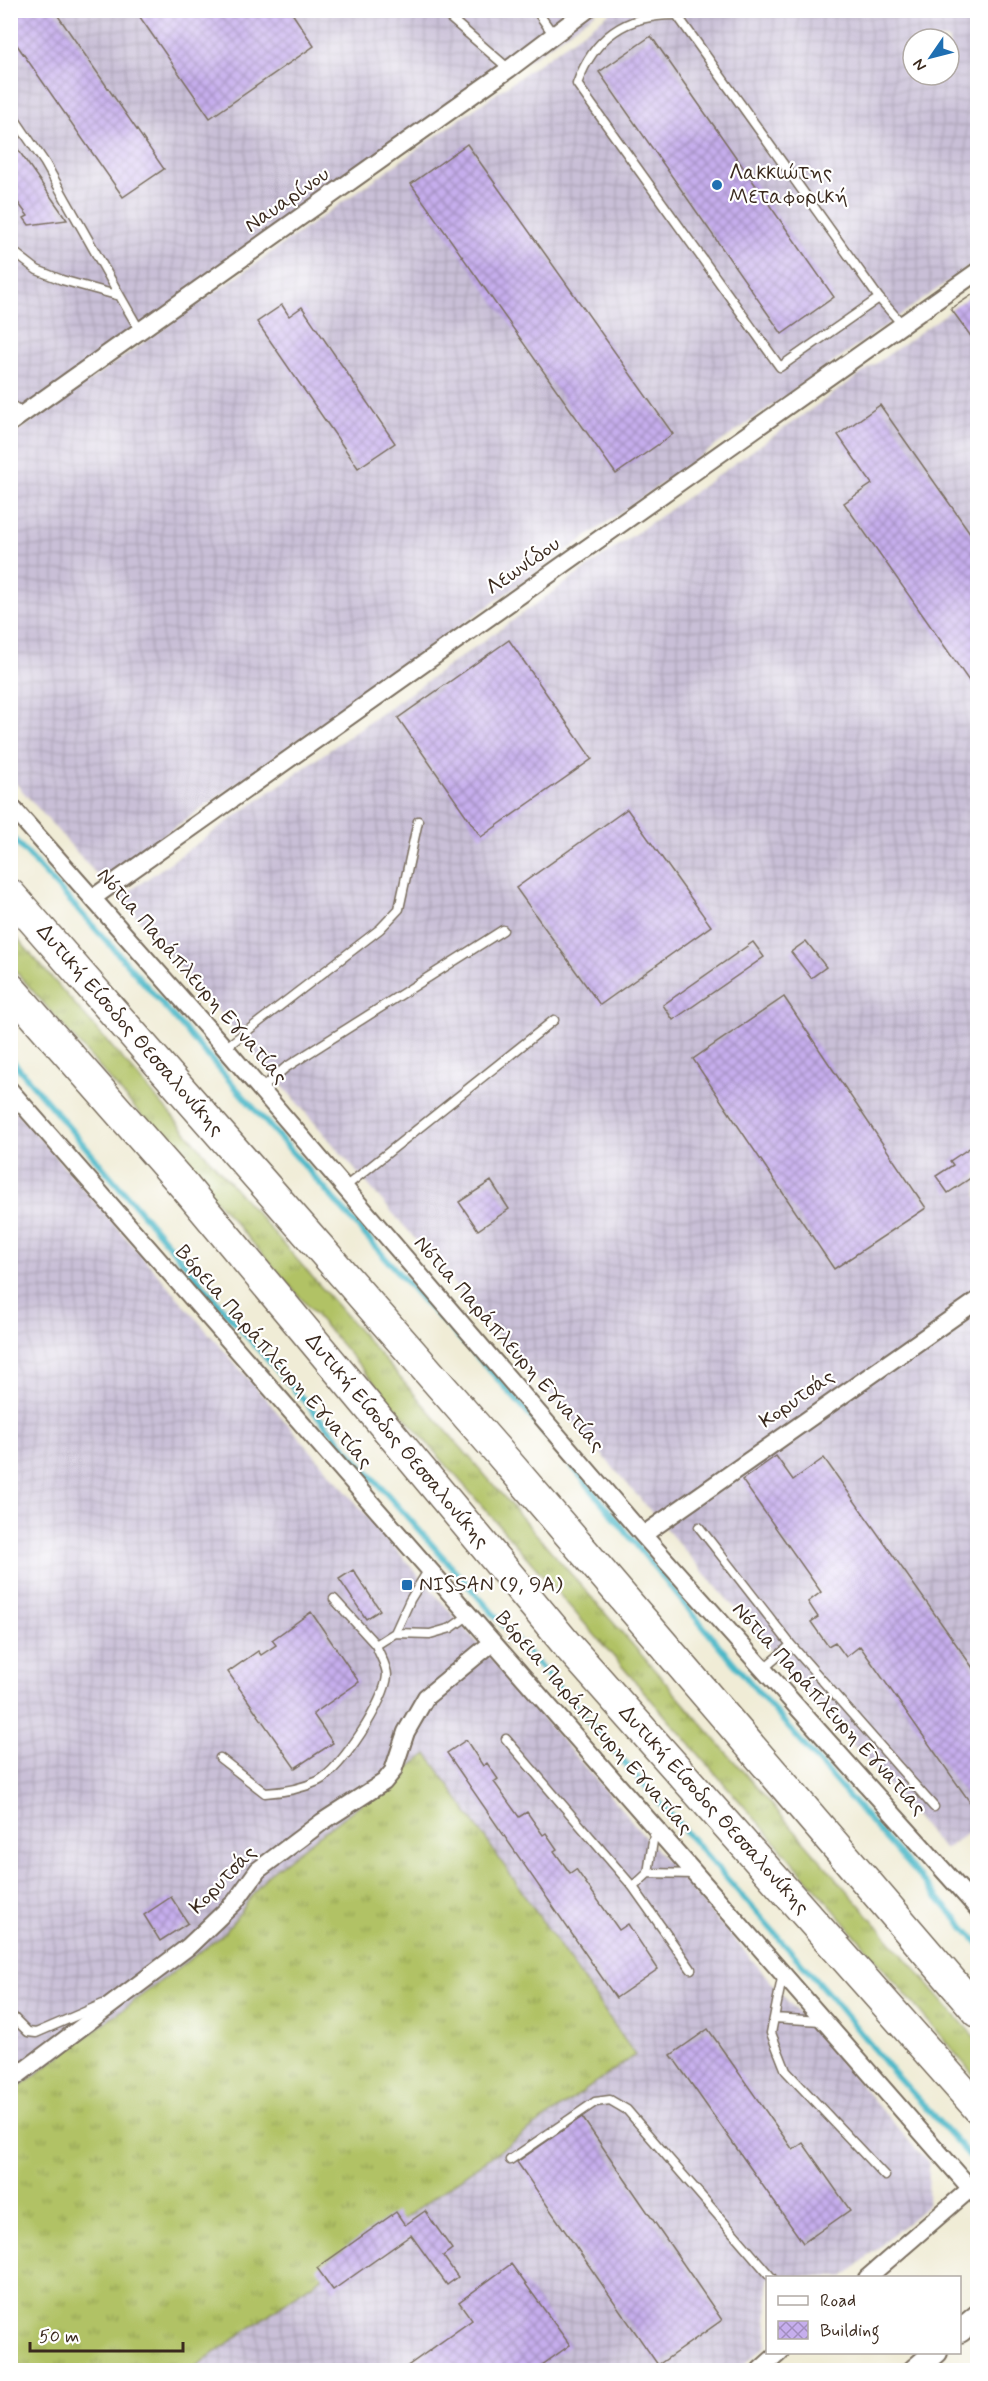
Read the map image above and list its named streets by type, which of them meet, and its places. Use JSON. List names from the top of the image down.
{
  "streets": {
    "highway": ["Δυτική Είσοδος Θεσσαλονίκης"],
    "street": [
      "Ναυαρίνου",
      "Λεωνίδου",
      "Νότια Παράπλευρη Εγνατίας",
      "Βόρεια Παράπλευρη Εγνατίας",
      "Κορυτσάς"
    ]
  },
  "crossings": [
    ["Λεωνίδου", "Νότια Παράπλευρη Εγνατίας"],
    ["Νότια Παράπλευρη Εγνατίας", "Κορυτσάς"],
    ["Βόρεια Παράπλευρη Εγνατίας", "Κορυτσάς"]
  ],
  "places": {
    "other": ["Λακκιώτης Μεταφορική"],
    "transit": ["NISSAN (9, 9Α)"]
  },
  "legend": ["Road", "Building"],
  "scale_bar": "50 m",
  "north": "bottom left"
}
